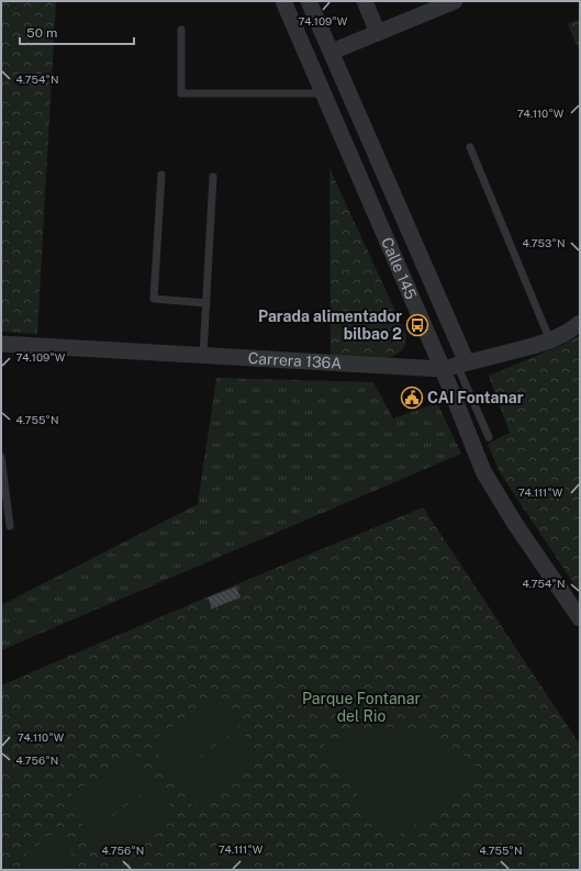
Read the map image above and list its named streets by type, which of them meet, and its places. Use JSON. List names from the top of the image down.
{
  "streets": {
    "street": ["Calle 145", "Carrera 136A"]
  },
  "crossings": [
    ["Calle 145", "Carrera 136A"]
  ],
  "parks": ["Parque Fontanar del Rio"],
  "places": {
    "bus stop": ["Parada alimentador bilbao 2"],
    "public building": ["CAI Fontanar"]
  },
  "scale_bar": "50 m",
  "coordinates": [
    "74.109°W",
    "4.754°N",
    "74.110°W",
    "4.753°N",
    "4.755°N",
    "74.111°W",
    "4.756°N"
  ]
}
